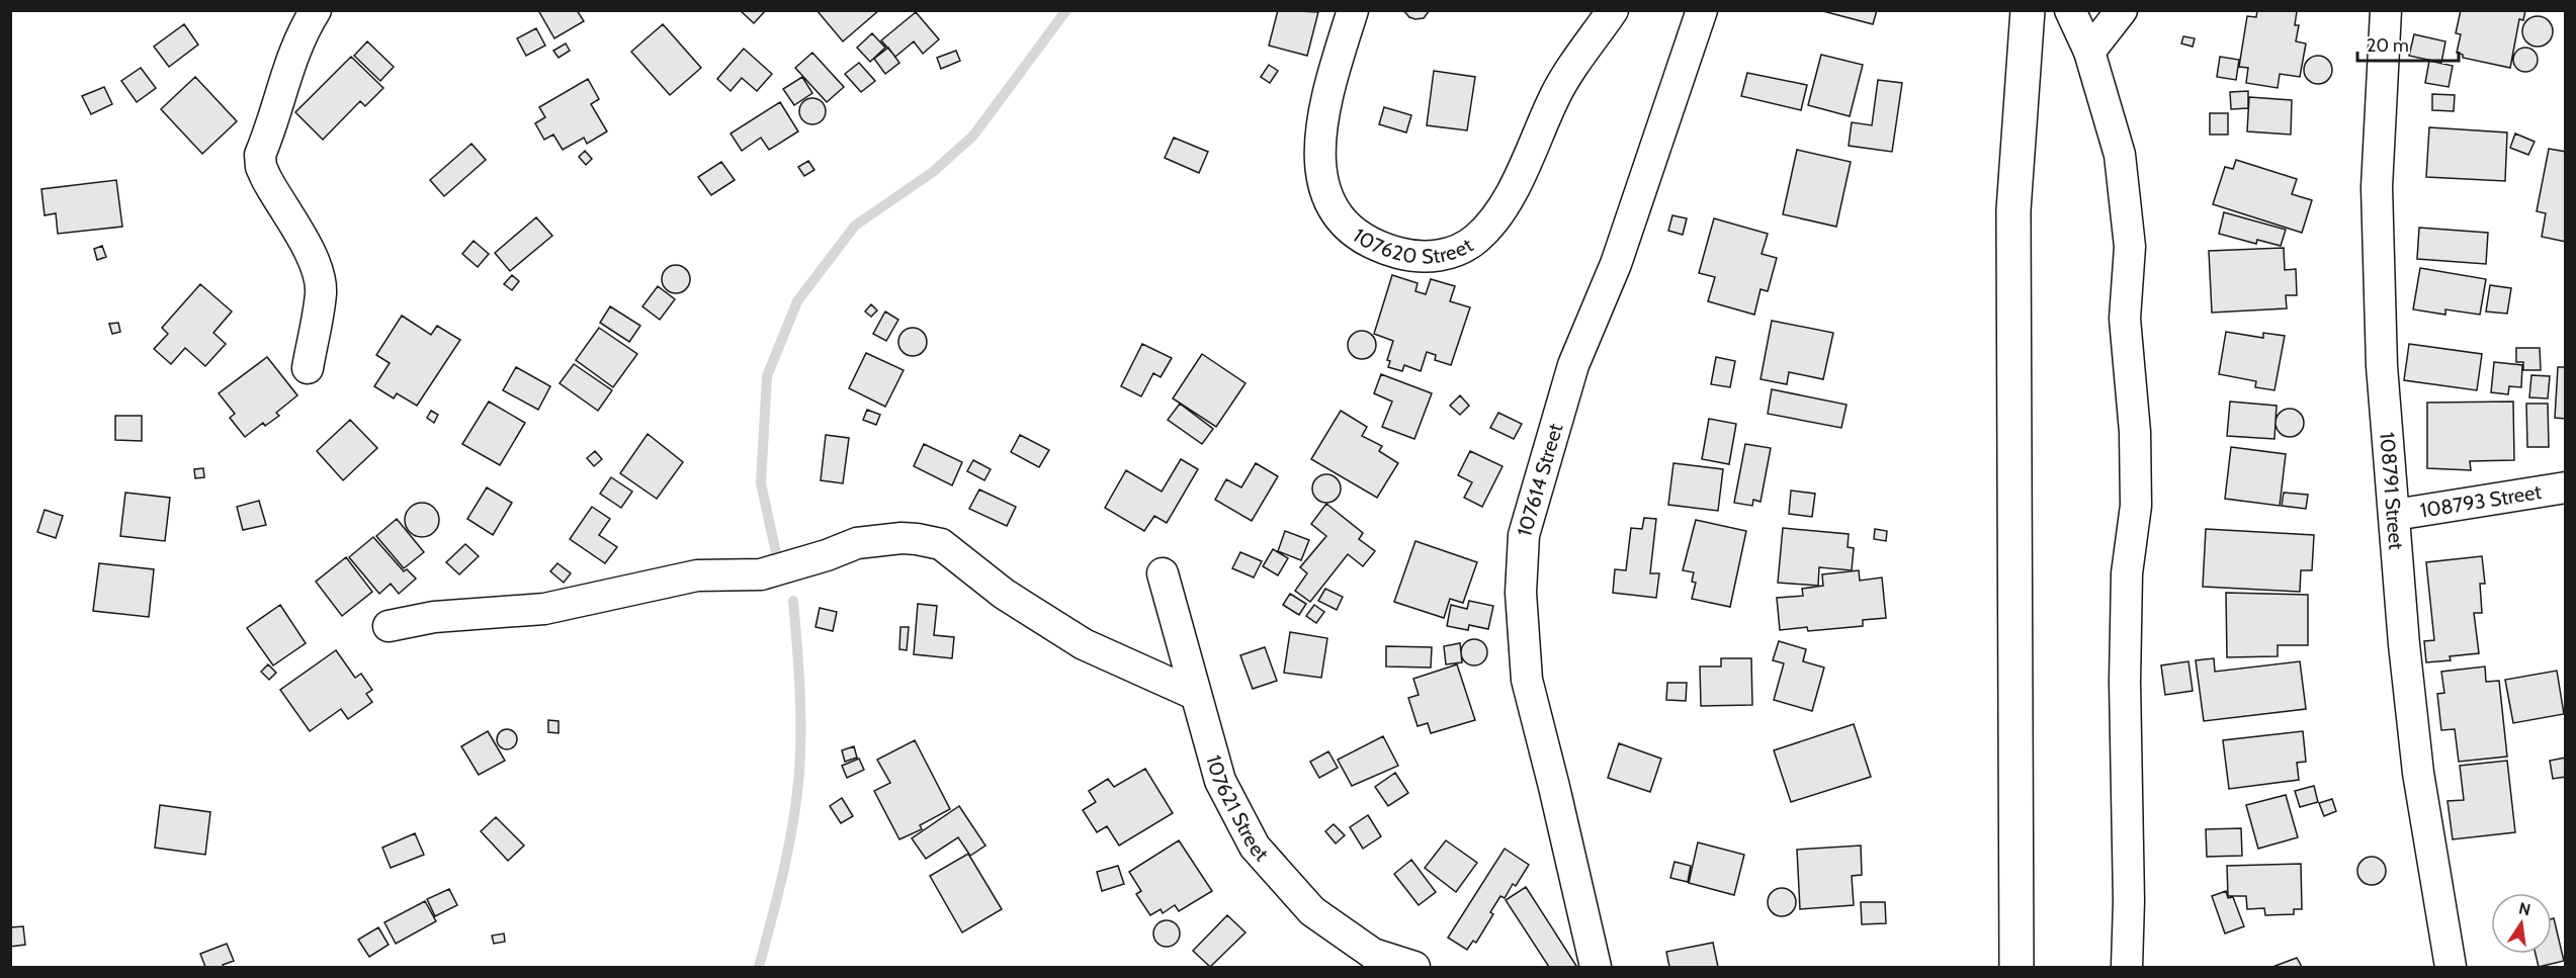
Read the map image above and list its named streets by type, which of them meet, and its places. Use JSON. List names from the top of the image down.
{
  "streets": {
    "street": [
      "107620 Street",
      "107614 Street",
      "108791 Street",
      "108793 Street",
      "107621 Street"
    ]
  },
  "crossings": [
    ["108791 Street", "108793 Street"]
  ],
  "scale_bar": "20 m",
  "north": "top"
}
